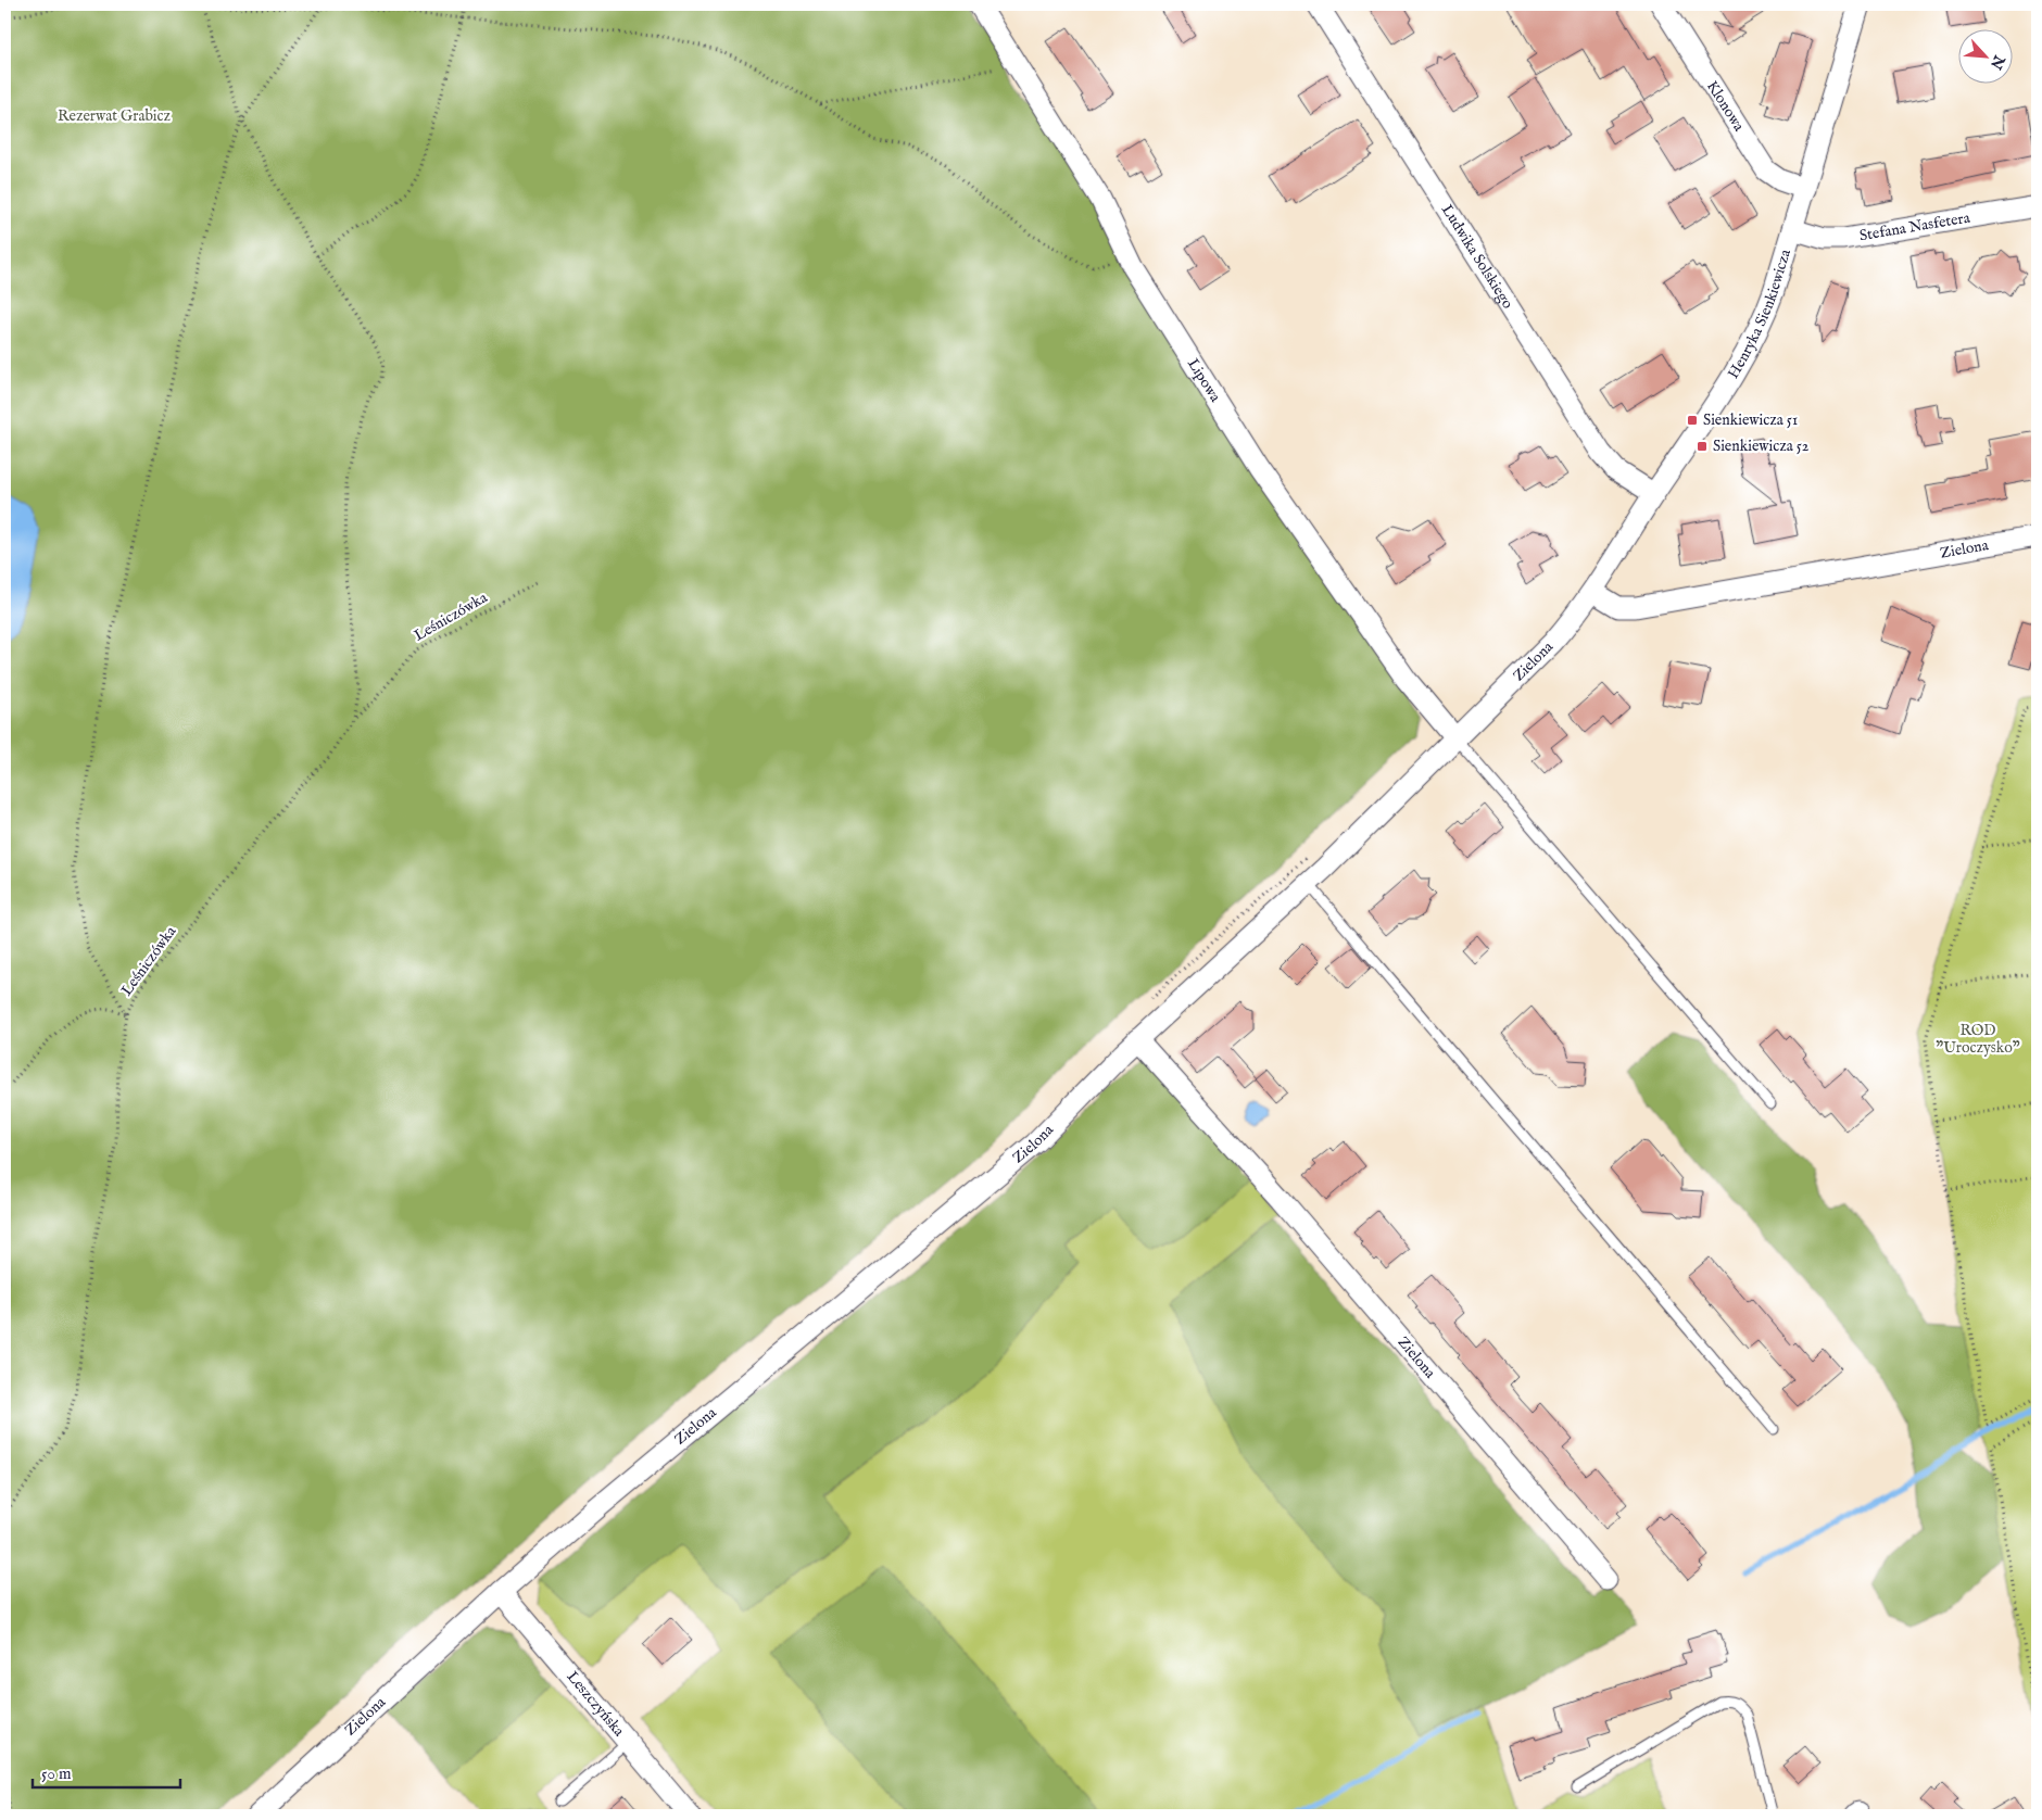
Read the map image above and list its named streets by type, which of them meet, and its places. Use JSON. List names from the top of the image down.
{
  "streets": {
    "street": [
      "Klonowa",
      "Stefana Nasfetera",
      "Ludwika Solskiego",
      "Henryka Sienkiewicza",
      "Lipowa",
      "Zielona",
      "Leszczyńska"
    ],
    "path": ["Leśniczówka"]
  },
  "crossings": [
    ["Klonowa", "Henryka Sienkiewicza"],
    ["Stefana Nasfetera", "Henryka Sienkiewicza"],
    ["Ludwika Solskiego", "Henryka Sienkiewicza"],
    ["Henryka Sienkiewicza", "Zielona"],
    ["Lipowa", "Zielona"],
    ["Zielona", "Leszczyńska"]
  ],
  "parks": ["Rezerwat Grabicz", "ROD \"Uroczysko\""],
  "places": {
    "transit": ["Sienkiewicza 51", "Sienkiewicza 52"]
  },
  "scale_bar": "50 m",
  "north": "bottom right"
}
